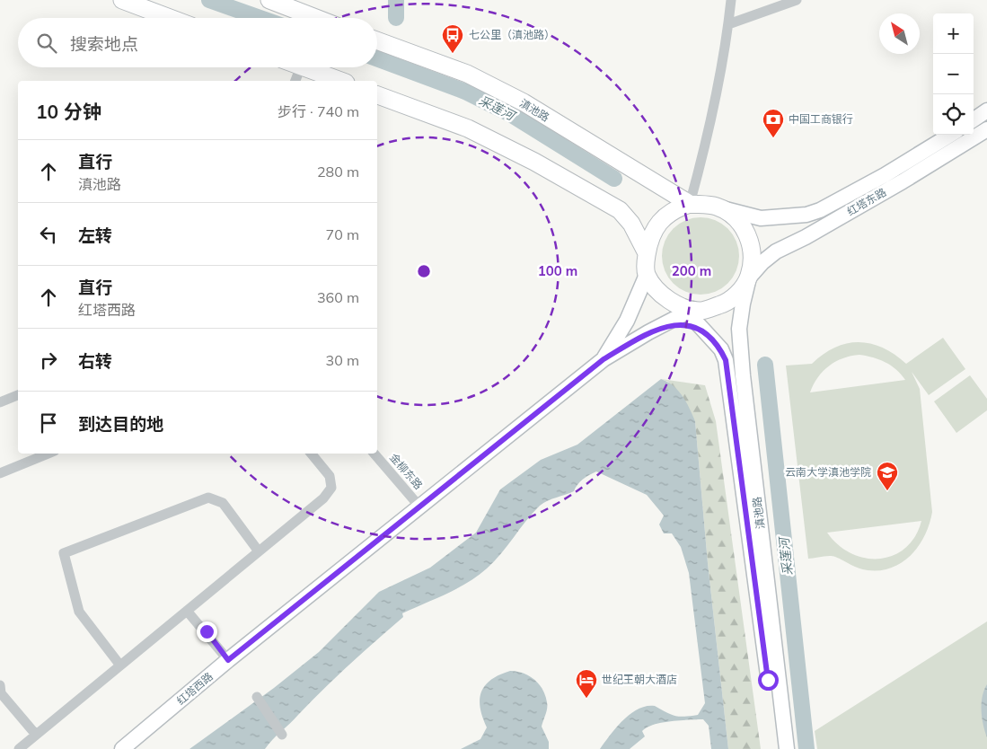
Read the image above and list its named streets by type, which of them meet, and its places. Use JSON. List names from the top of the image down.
{
  "streets": {
    "main road": ["滇池路", "红塔东路", "红塔西路"],
    "street": ["金柳东路"]
  },
  "crossings": [
    ["滇池路", "红塔东路"],
    ["金柳东路", "红塔西路"]
  ],
  "water": ["采莲河"],
  "places": {
    "bus stop": ["七公里（滇池路）"],
    "bank": ["中国工商银行"],
    "school or university": ["云南大学滇池学院"],
    "hotel": ["世纪王朝大酒店"]
  },
  "north": "top left",
  "page": {
    "map_buttons": ["+", "−"],
    "search": "搜索地点",
    "heading": ["10 分钟", "步行 · 740 m"],
    "list": [
      ["直行", "滇池路", "280 m"],
      ["左转", "70 m"],
      ["直行", "红塔西路", "360 m"],
      ["右转", "30 m"],
      "到达目的地"
    ]
  },
  "rings": ["100 m", "200 m"]
}
